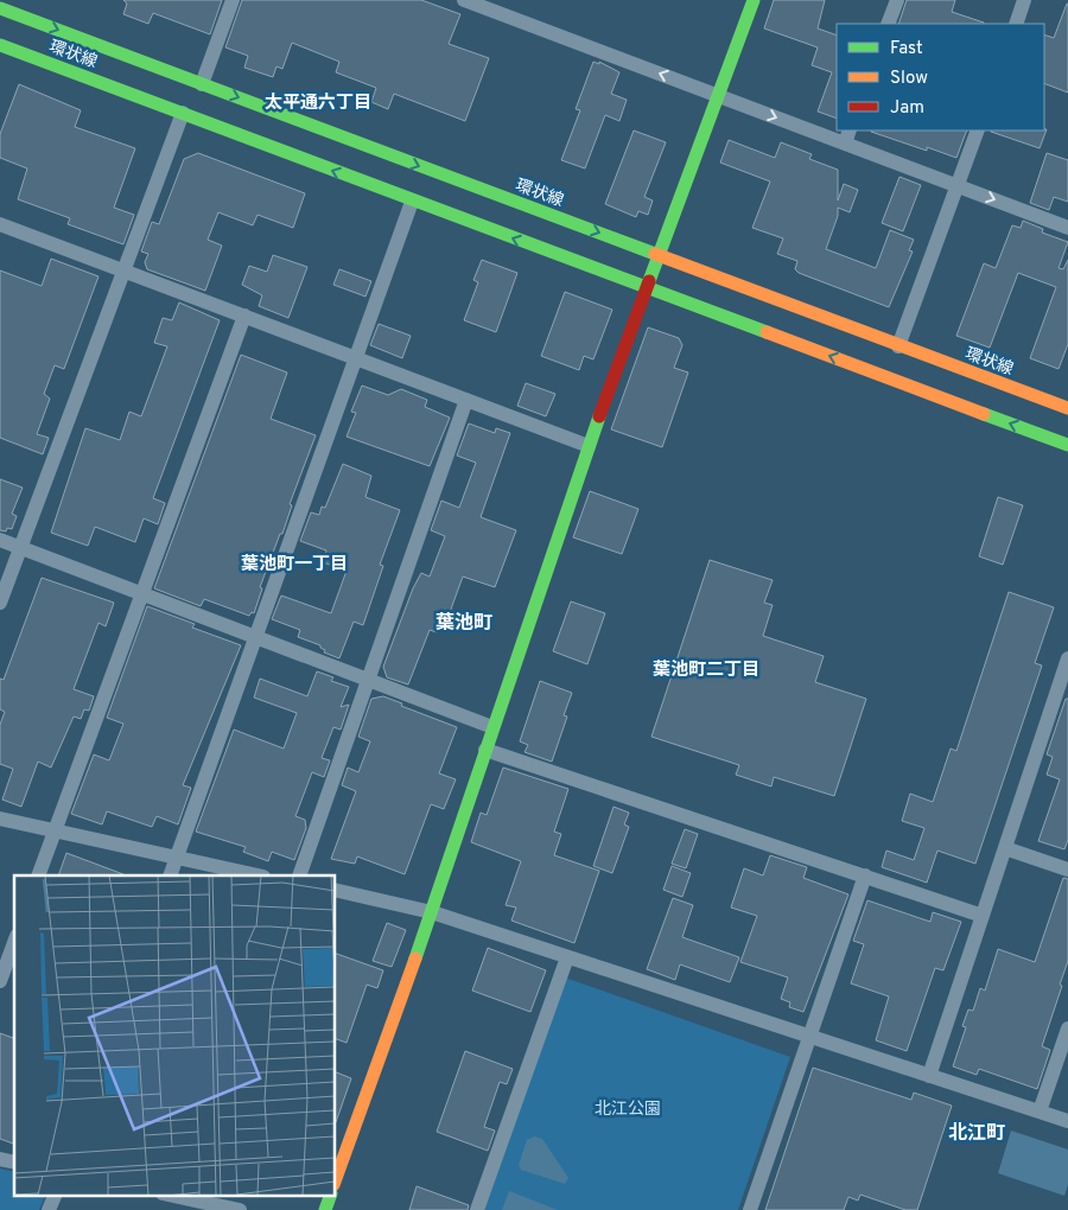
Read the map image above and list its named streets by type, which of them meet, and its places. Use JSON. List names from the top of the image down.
{
  "streets": {
    "main road": ["環状線"]
  },
  "districts": [
    "太平通六丁目",
    "葉池町一丁目",
    "葉池町",
    "葉池町二丁目",
    "北江町"
  ],
  "parks": ["北江公園"],
  "legend": ["Fast", "Slow", "Jam"]
}
